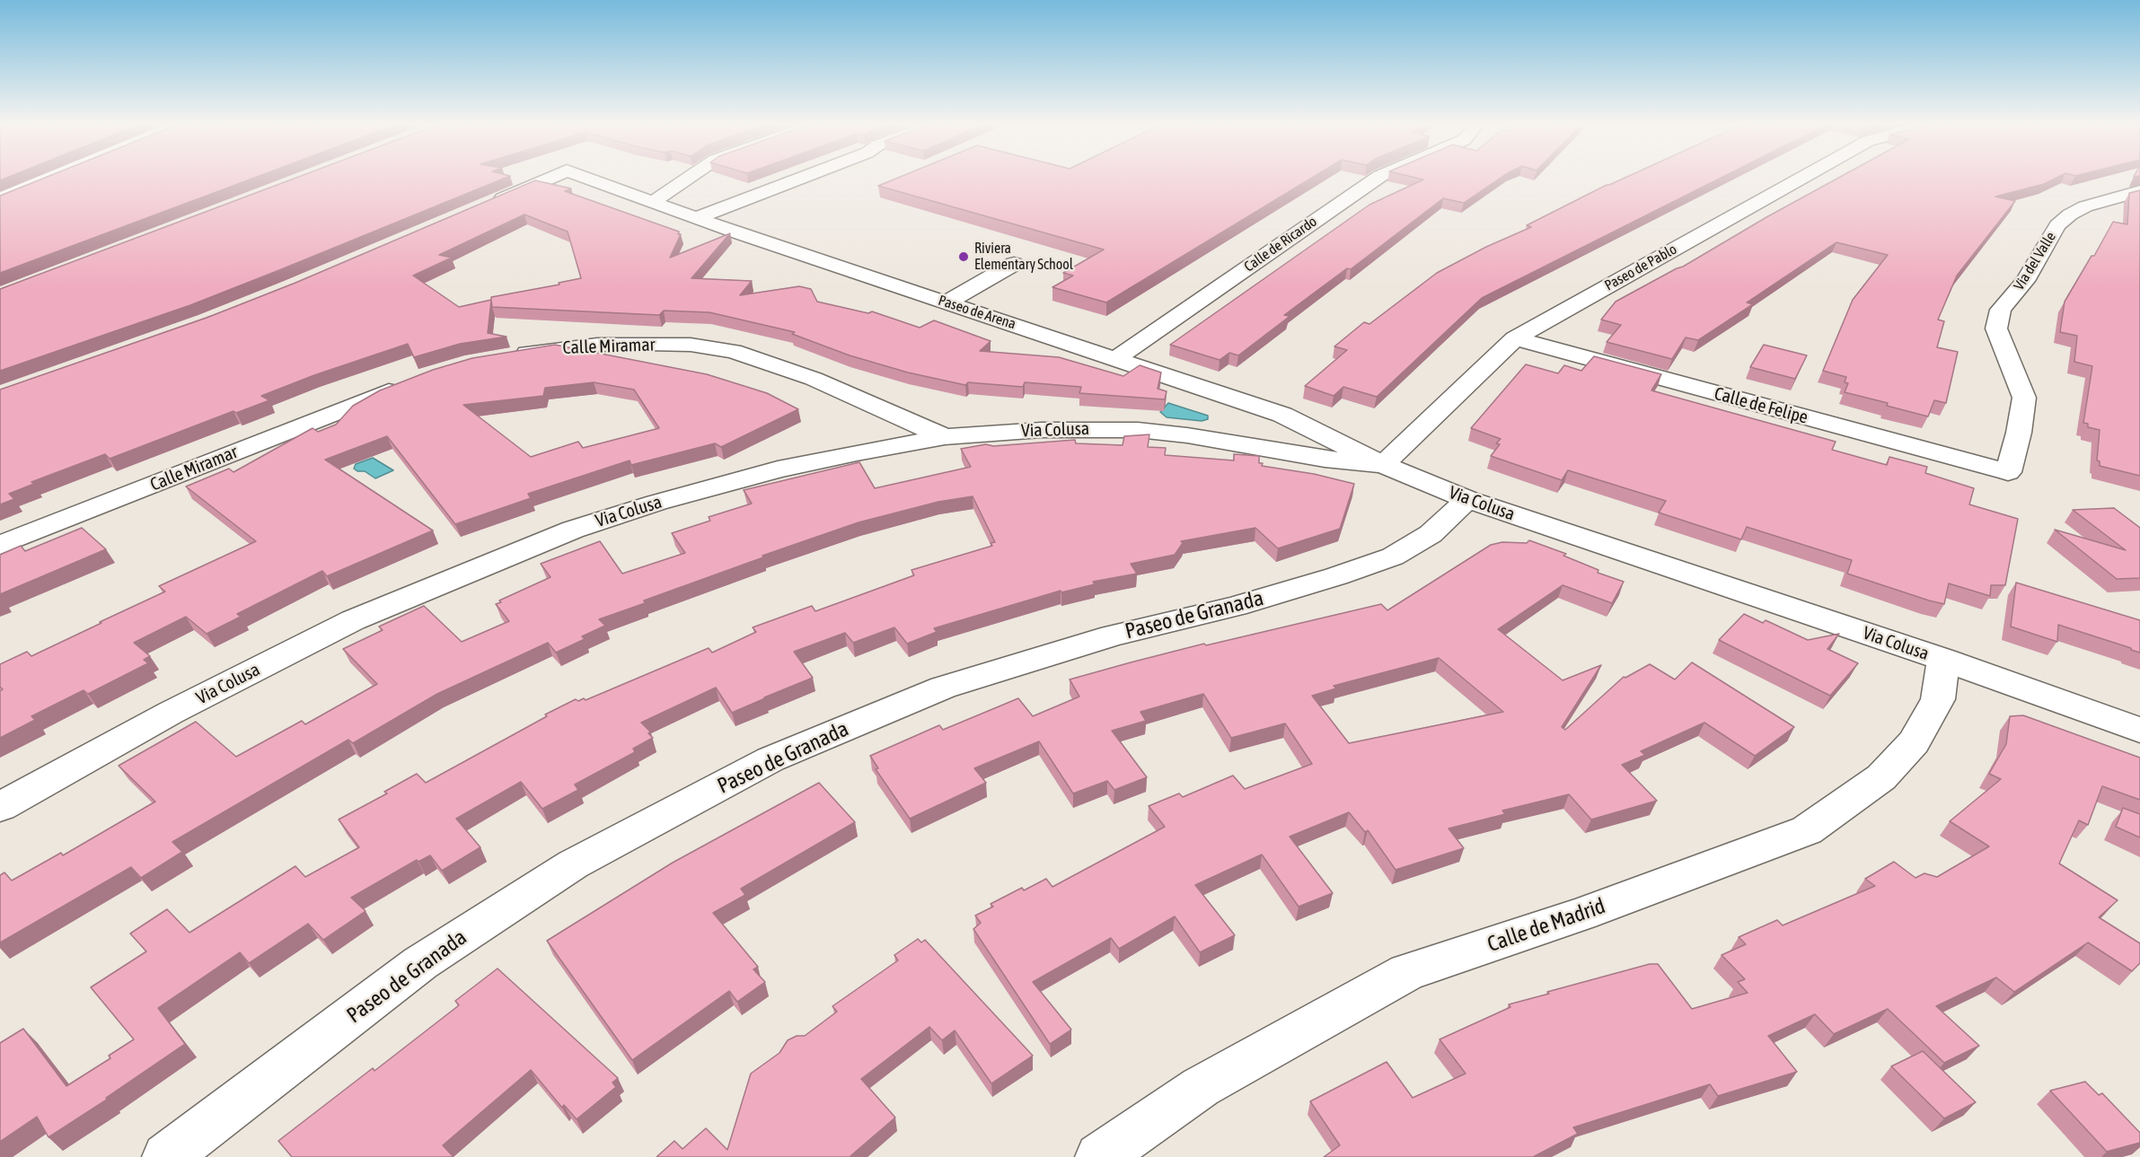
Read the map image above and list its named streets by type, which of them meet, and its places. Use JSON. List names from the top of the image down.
{
  "streets": {
    "street": [
      "Calle de Ricardo",
      "Via del Valle",
      "Paseo de Pablo",
      "Paseo de Arena",
      "Calle Miramar",
      "Calle de Felipe",
      "Via Colusa",
      "Paseo de Granada",
      "Calle de Madrid"
    ]
  },
  "crossings": [
    ["Calle de Ricardo", "Paseo de Arena"],
    ["Via del Valle", "Calle de Felipe"],
    ["Paseo de Pablo", "Paseo de Arena"],
    ["Paseo de Pablo", "Calle de Felipe"],
    ["Paseo de Pablo", "Via Colusa"],
    ["Paseo de Arena", "Via Colusa"],
    ["Calle Miramar", "Via Colusa"],
    ["Via Colusa", "Paseo de Granada"],
    ["Via Colusa", "Calle de Madrid"]
  ],
  "places": ["Riviera Elementary School"]
}
